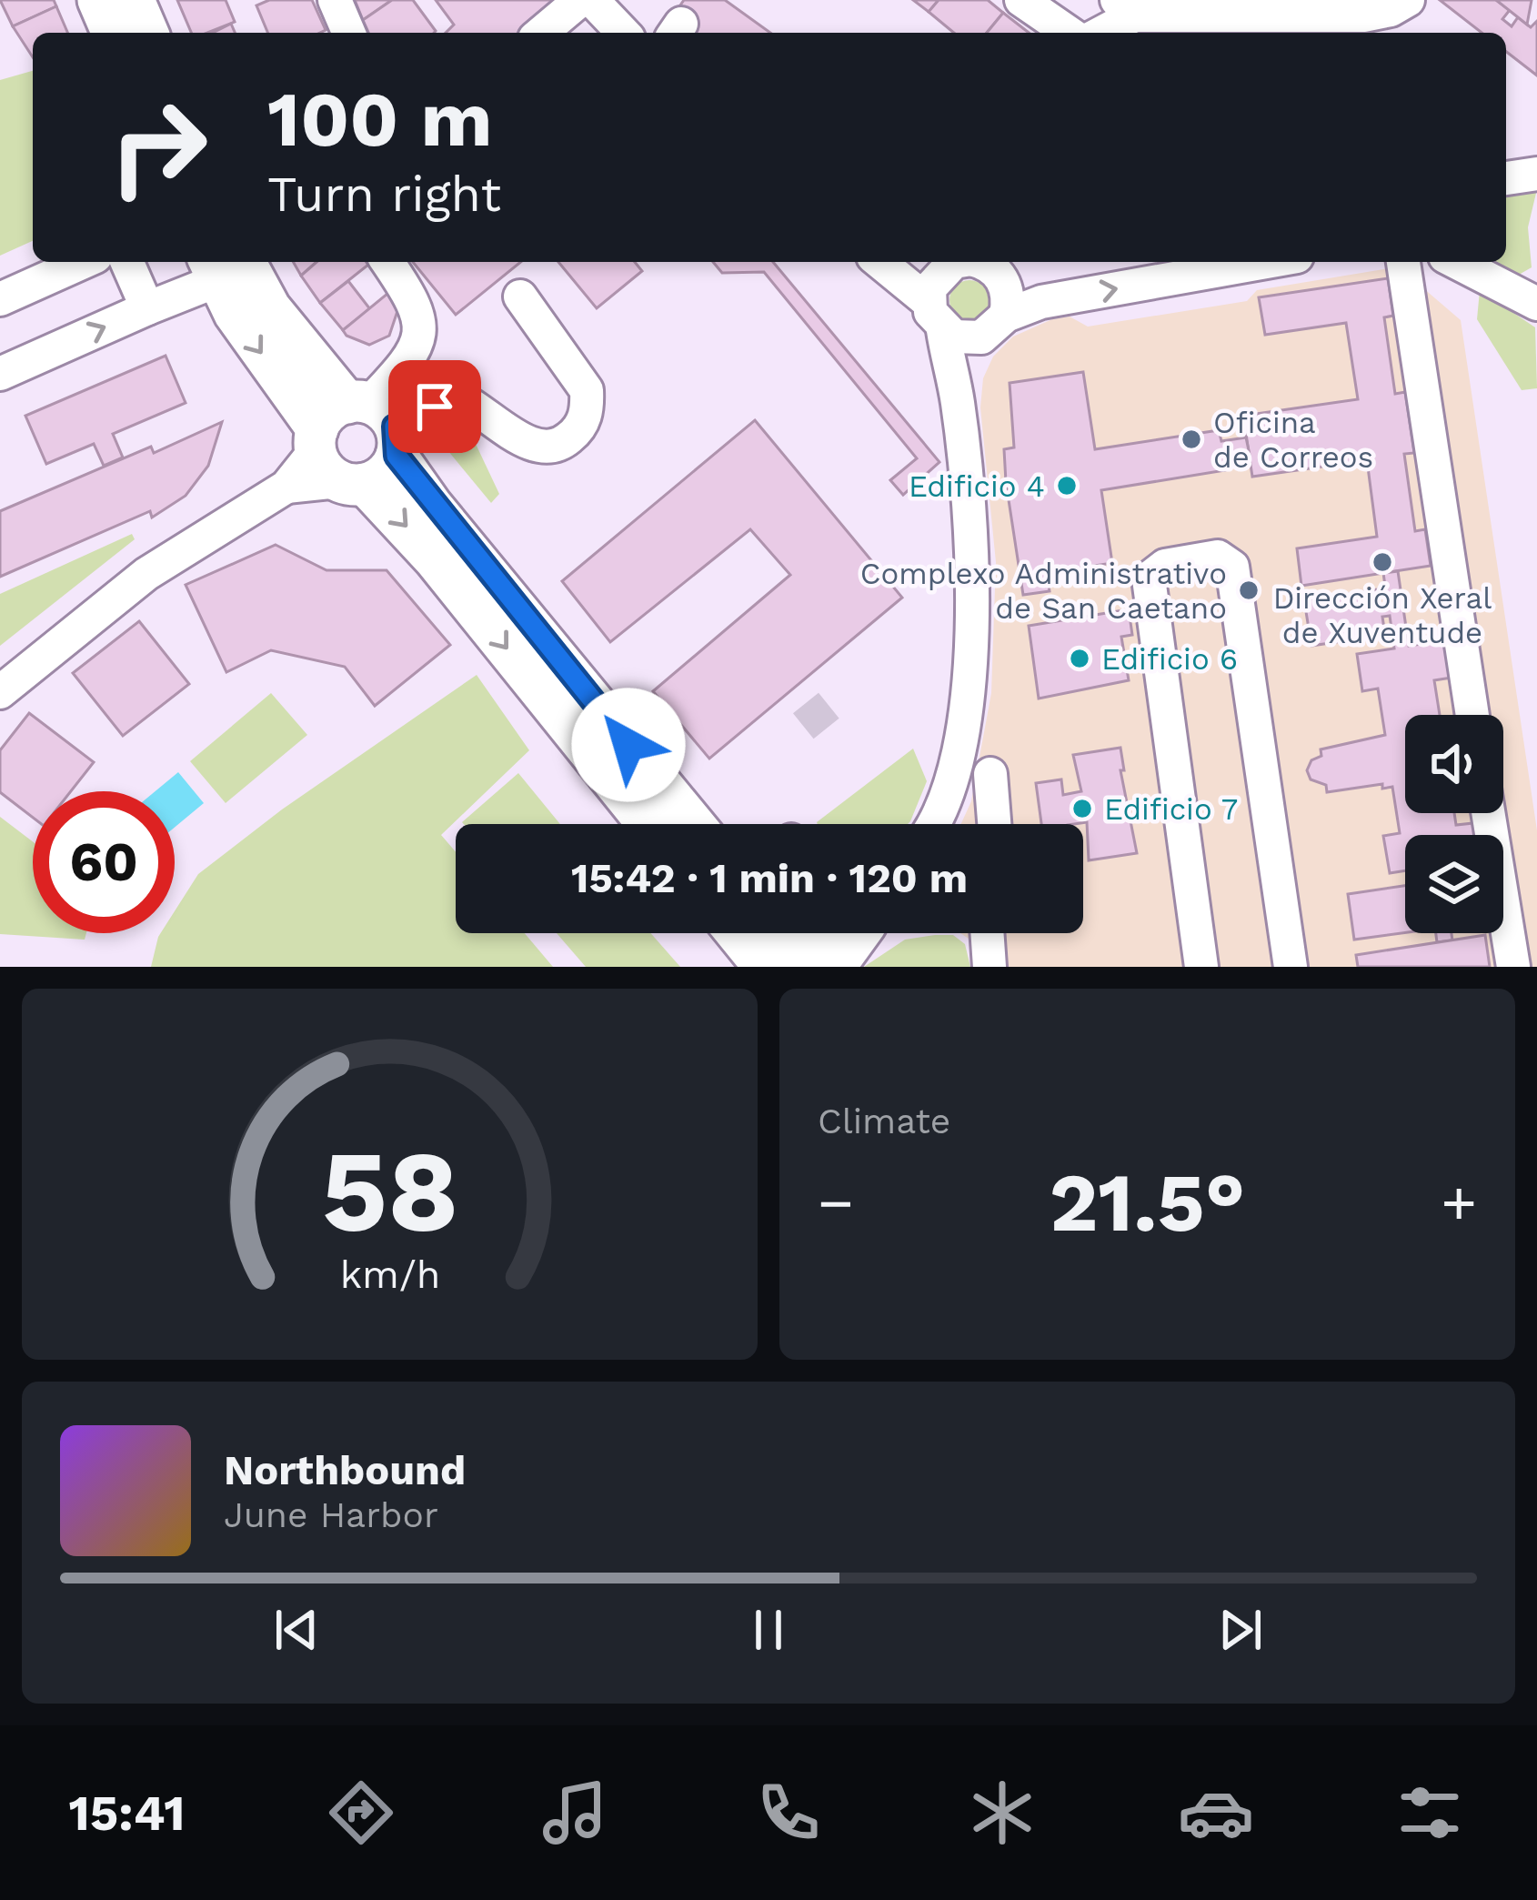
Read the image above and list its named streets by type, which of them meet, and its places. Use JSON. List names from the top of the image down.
{
  "places": [
    "Oficina de Correos",
    "Edificio 4",
    "Dirección Xeral de Xuventude",
    "Complexo Administrativo de San Caetano",
    "Edificio 6",
    "Edificio 7"
  ],
  "page": {
    "turn": ["100 m", "Turn right"],
    "limit": "60",
    "trip": "15:42 · 1 min · 120 m",
    "tile": "Climate",
    "heat": ["−", "21.5°", "+"],
    "song": ["Northbound", "June Harbor"],
    "tabs": "15:41",
    "gauge": ["58", "km/h"]
  }
}
